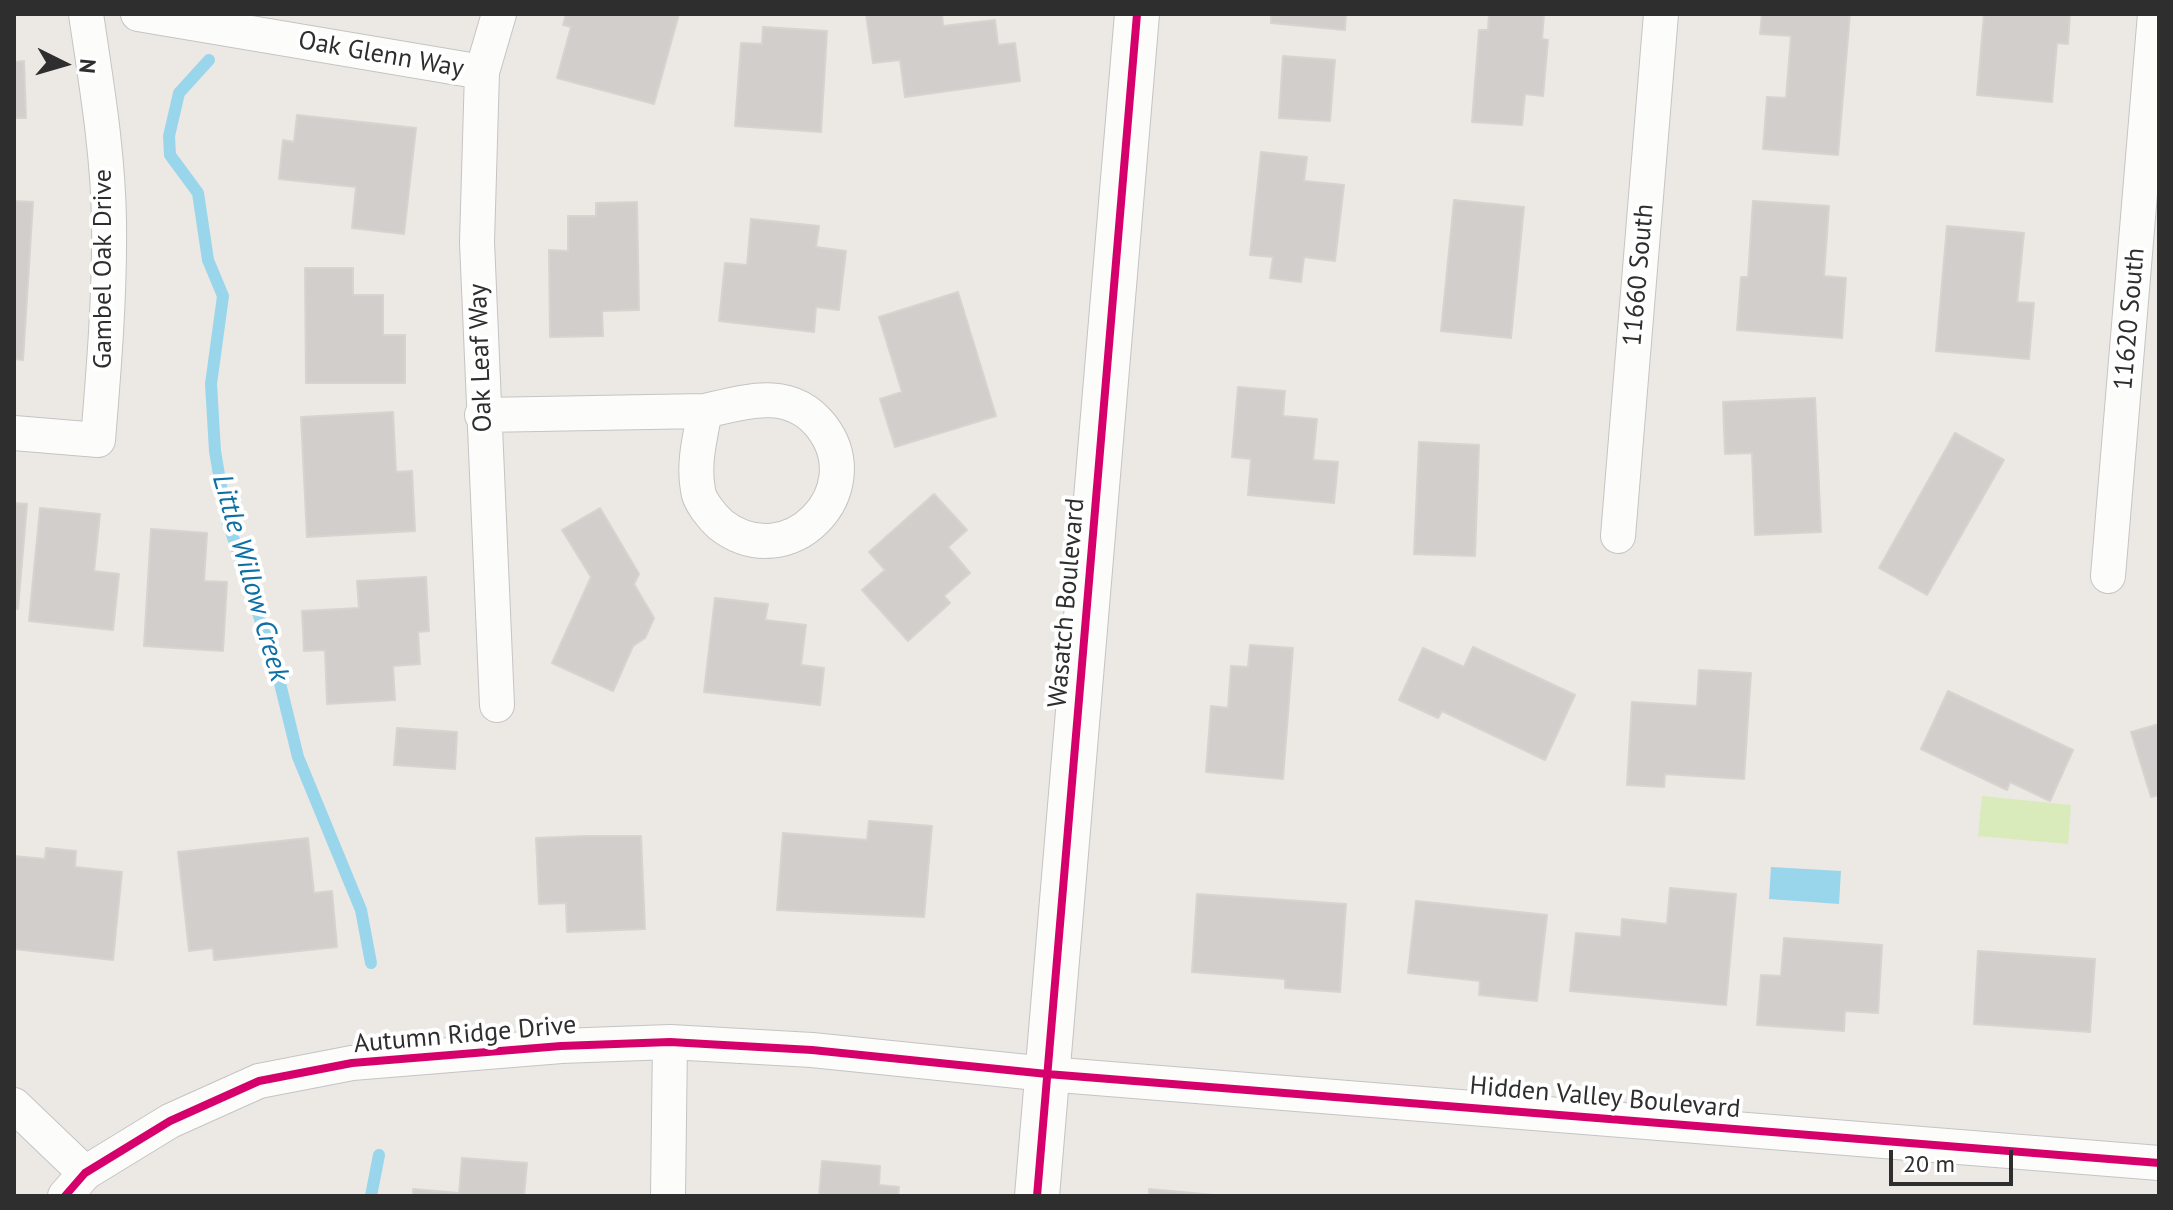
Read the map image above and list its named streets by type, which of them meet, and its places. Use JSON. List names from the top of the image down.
{
  "streets": {
    "main road": ["Wasatch Boulevard"],
    "street": [
      "Oak Glenn Way",
      "Gambel Oak Drive",
      "11660 South",
      "11620 South",
      "Oak Leaf Way",
      "Autumn Ridge Drive",
      "Hidden Valley Boulevard"
    ]
  },
  "crossings": [
    ["Oak Glenn Way", "Oak Leaf Way"],
    ["Wasatch Boulevard", "Autumn Ridge Drive"],
    ["Wasatch Boulevard", "Hidden Valley Boulevard"],
    ["Autumn Ridge Drive", "Hidden Valley Boulevard"]
  ],
  "water": ["Little Willow Creek"],
  "scale_bar": "20 m",
  "north": "right"
}
